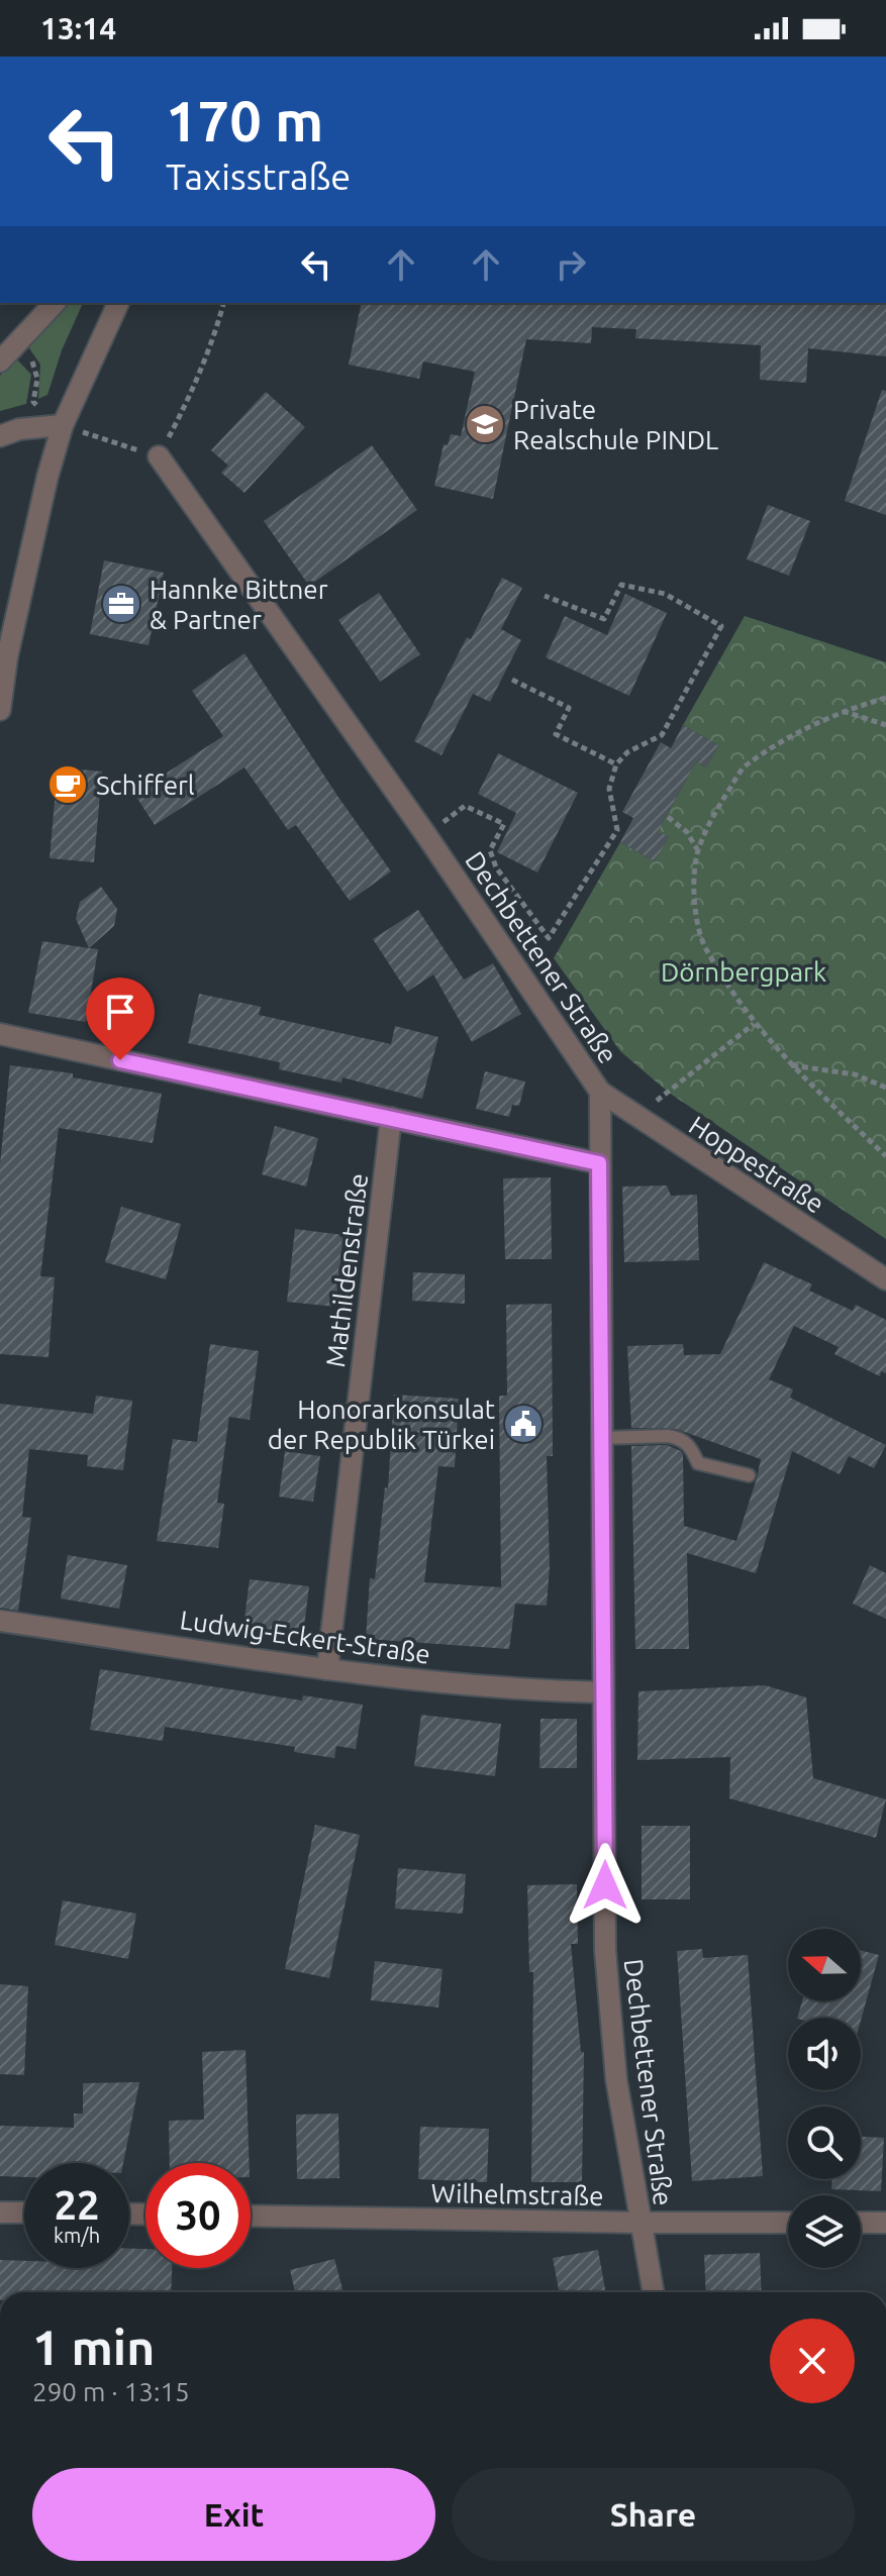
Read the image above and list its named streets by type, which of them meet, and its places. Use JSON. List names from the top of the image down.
{
  "streets": {
    "street": [
      "Dechbettener Straße",
      "Hoppestraße",
      "Mathildenstraße",
      "Ludwig-Eckert-Straße",
      "Wilhelmstraße"
    ]
  },
  "crossings": [
    ["Dechbettener Straße", "Hoppestraße"],
    ["Dechbettener Straße", "Ludwig-Eckert-Straße"],
    ["Dechbettener Straße", "Wilhelmstraße"],
    ["Mathildenstraße", "Ludwig-Eckert-Straße"]
  ],
  "parks": ["Dörnbergpark"],
  "places": {
    "school or university": ["Private Realschule PINDL"],
    "office": ["Hannke Bittner & Partner"],
    "cafe": ["Schifferl"],
    "public building": ["Honorarkonsulat der Republik Türkei"]
  },
  "north": "left",
  "page": {
    "status": "13:14",
    "turn": ["170 m", "Taxisstraße"],
    "speed": "22 km/h",
    "limit": "30",
    "heading": ["1 min", "290 m · 13:15"],
    "buttons": ["Exit", "Share"]
  }
}
